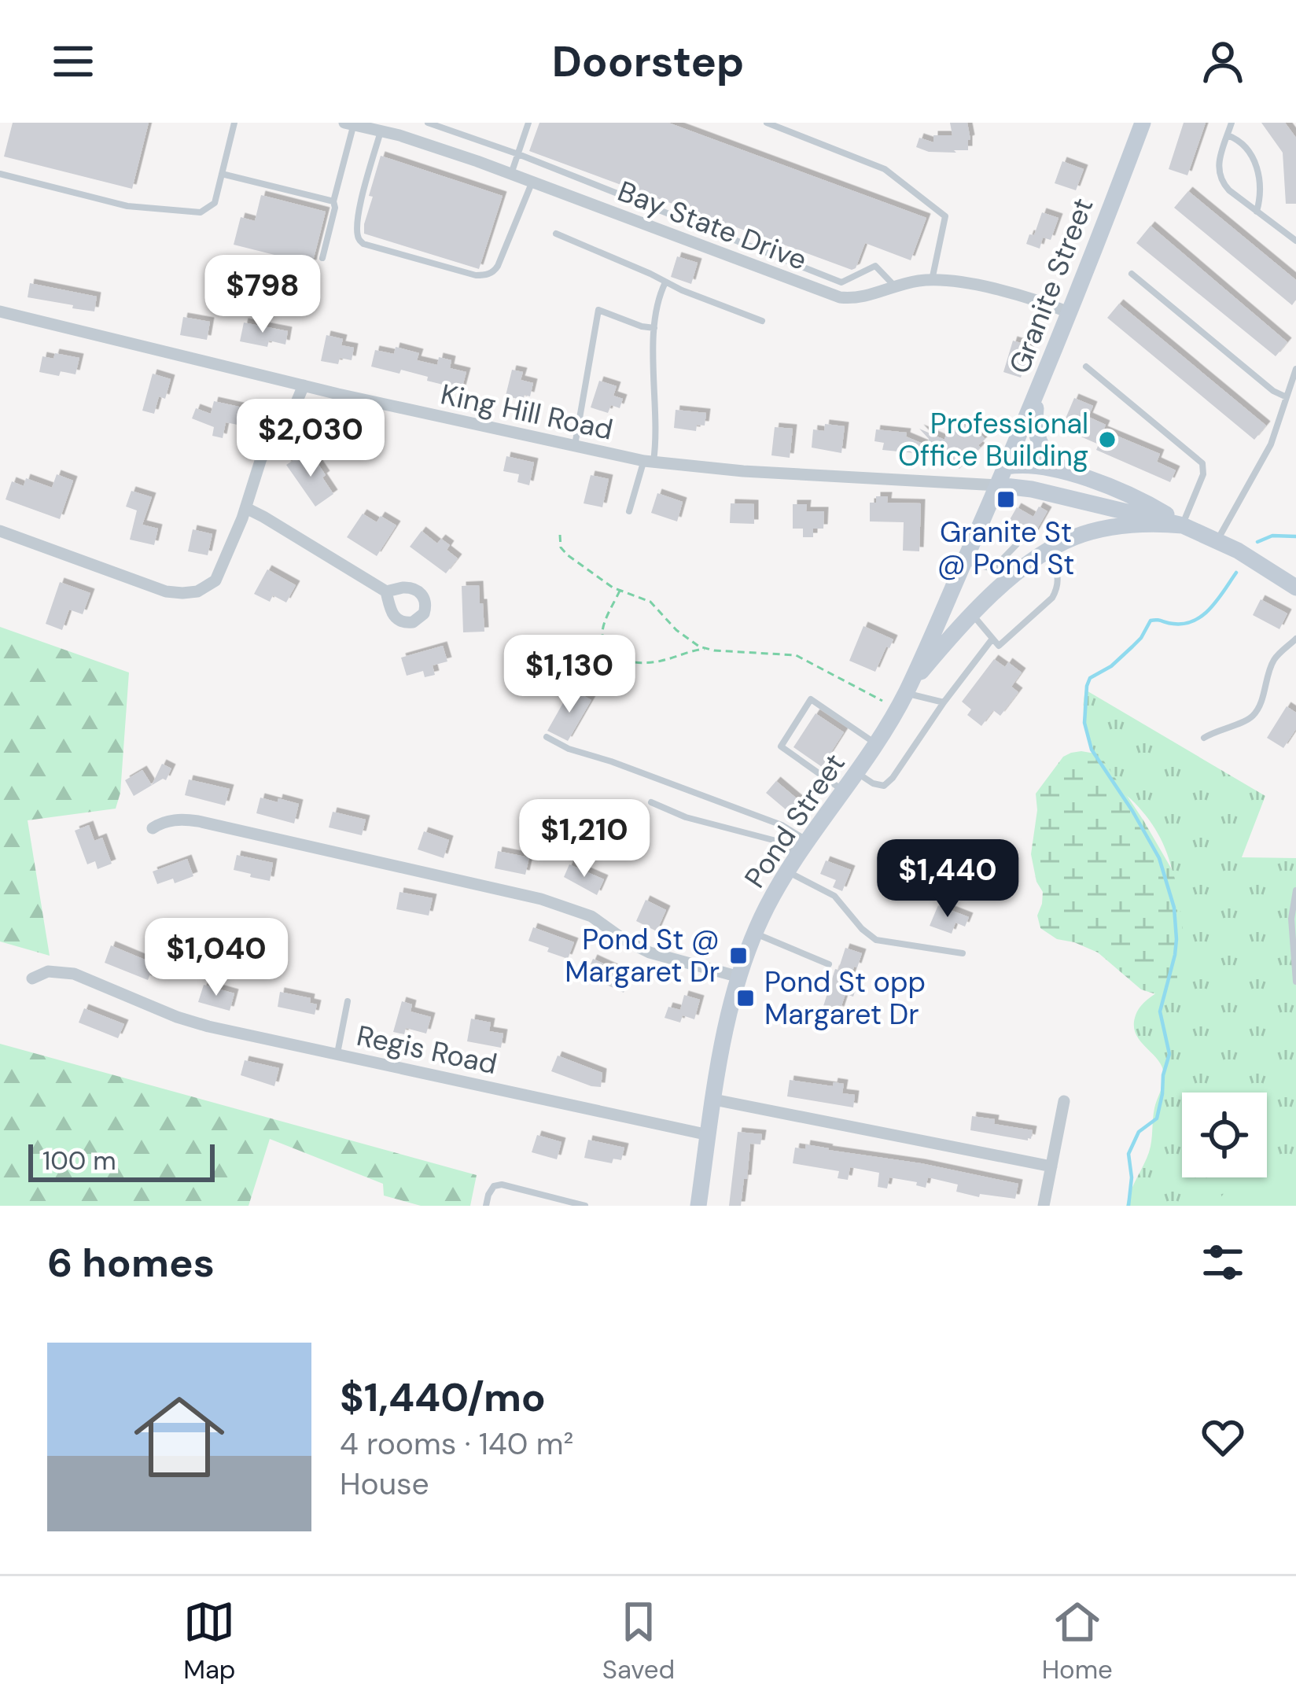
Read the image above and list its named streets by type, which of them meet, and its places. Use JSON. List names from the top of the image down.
{
  "streets": {
    "main road": ["Granite Street", "Pond Street"],
    "street": ["Bay State Drive", "King Hill Road", "Regis Road"]
  },
  "crossings": [
    ["Bay State Drive", "Granite Street"],
    ["Granite Street", "Pond Street"],
    ["King Hill Road", "Pond Street"],
    ["Pond Street", "Regis Road"]
  ],
  "places": {
    "other": ["Professional Office Building"],
    "transit": ["Granite St @ Pond St", "Pond St @ Margaret Dr", "Pond St opp Margaret Dr"]
  },
  "scale_bar": "100 m",
  "page": {
    "header": "Doorstep",
    "price": [
      "$798",
      "$2,030",
      "$1,130",
      "$1,210",
      "$1,440",
      "$1,040"
    ],
    "scale": "100 m",
    "heading": "6 homes",
    "list": [
      {
        "name": "$1,440/mo",
        "note": "4 rooms · 140 m² · House"
      }
    ],
    "tabs": ["Map", "Saved", "Home"]
  }
}
